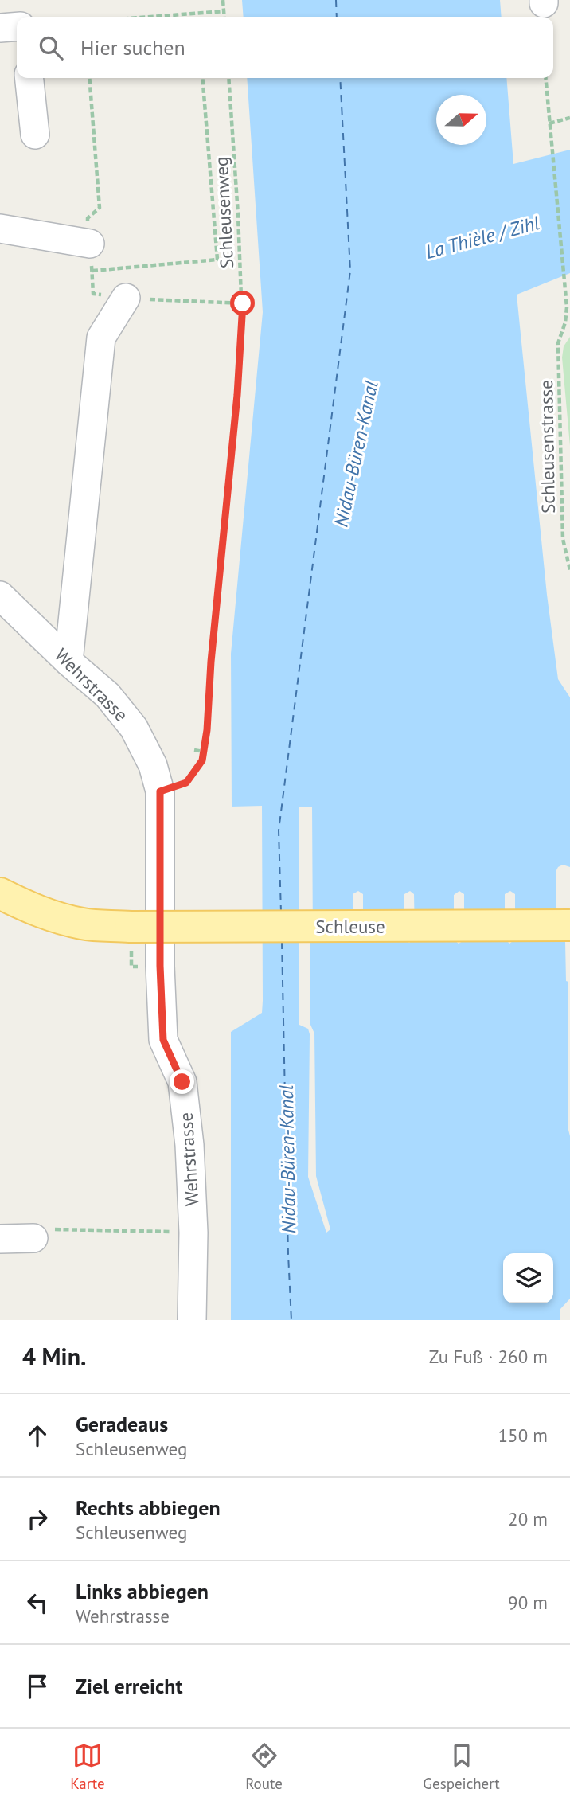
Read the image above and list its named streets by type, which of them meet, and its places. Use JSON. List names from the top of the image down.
{
  "streets": {
    "main road": ["Schleuse"],
    "street": ["Wehrstrasse"],
    "path": ["Schleusenweg", "Schleusenstrasse"]
  },
  "crossings": [
    ["Schleusenweg", "Wehrstrasse"]
  ],
  "water": ["La Thièle / Zihl", "Nidau-Büren-Kanal"],
  "north": "right",
  "page": {
    "search": "Hier suchen",
    "heading": ["4 Min.", "Zu Fuß · 260 m"],
    "list": [
      ["Geradeaus", "Schleusenweg", "150 m"],
      ["Rechts abbiegen", "Schleusenweg", "20 m"],
      ["Links abbiegen", "Wehrstrasse", "90 m"],
      "Ziel erreicht"
    ],
    "nav": ["Karte", "Route", "Gespeichert"]
  }
}
